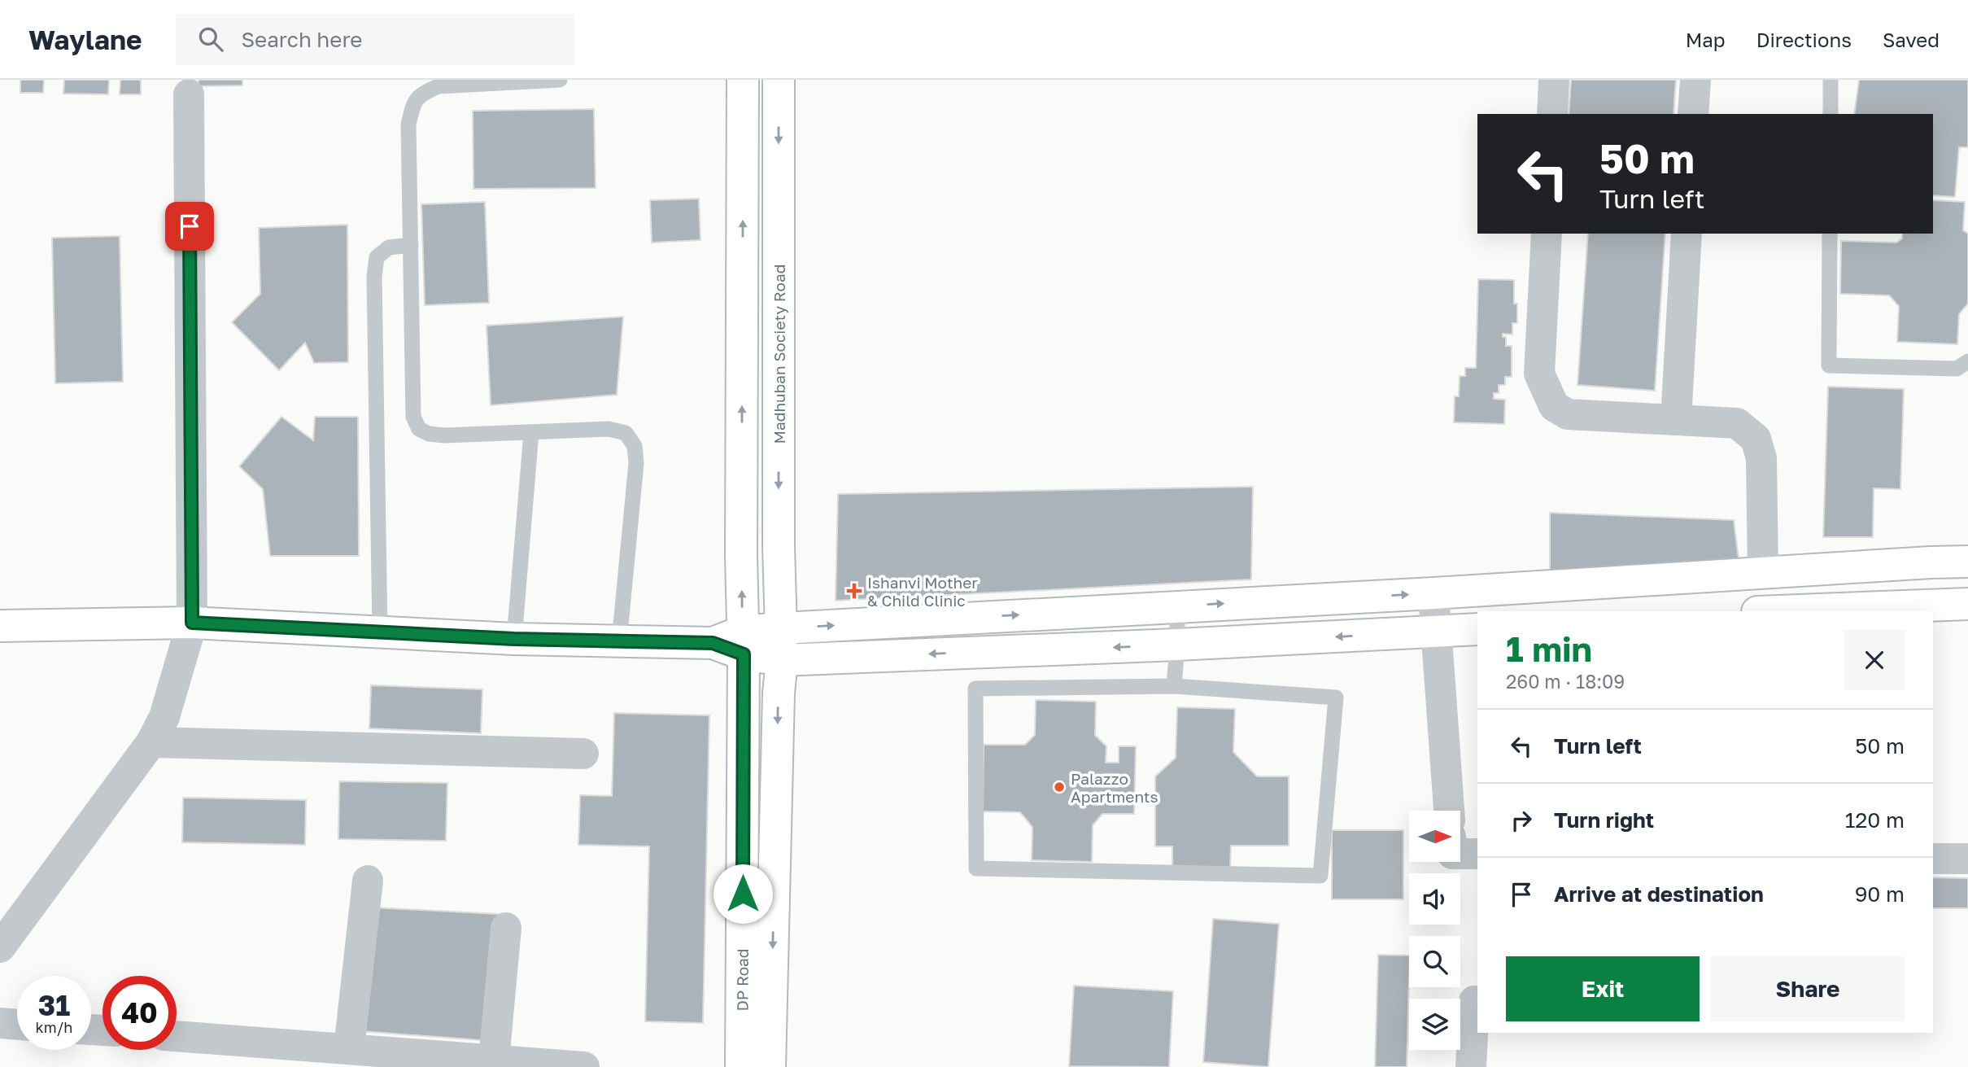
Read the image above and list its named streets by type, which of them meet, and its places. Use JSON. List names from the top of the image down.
{
  "streets": {
    "street": ["Madhuban Society Road", "DP Road"]
  },
  "crossings": [
    ["Madhuban Society Road", "DP Road"]
  ],
  "one_way": ["Madhuban Society Road"],
  "places": {
    "health": ["Ishanvi Mother & Child Clinic"],
    "other": ["Palazzo Apartments"]
  },
  "north": "right",
  "page": {
    "header": "Waylane",
    "search": "Search here",
    "nav": ["Map", "Directions", "Saved"],
    "turn": ["50 m", "Turn left"],
    "heading": ["1 min", "260 m · 18:09"],
    "list": [
      {
        "name": "Turn left",
        "value": "50 m"
      },
      {
        "name": "Turn right",
        "value": "120 m"
      },
      {
        "name": "Arrive at destination",
        "value": "90 m"
      }
    ],
    "buttons": ["Exit", "Share"],
    "speed": "31 km/h",
    "limit": "40"
  }
}
